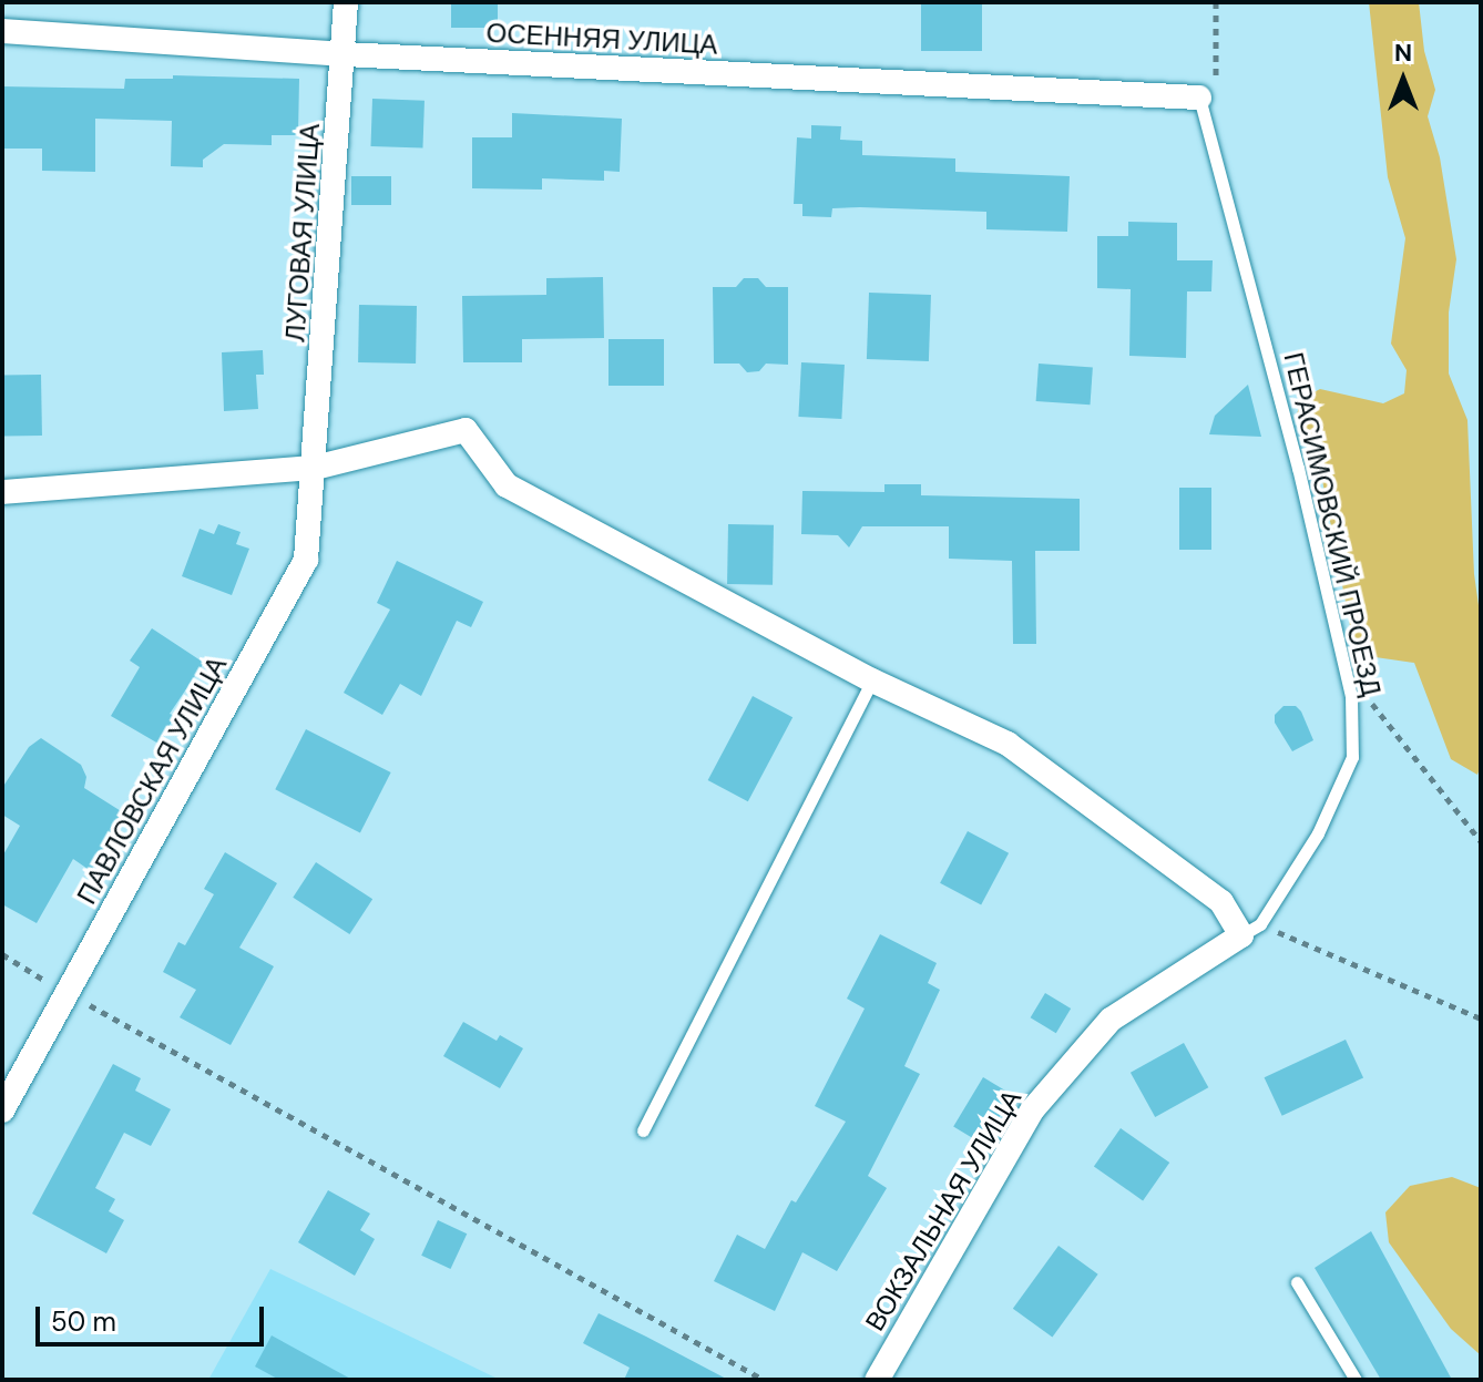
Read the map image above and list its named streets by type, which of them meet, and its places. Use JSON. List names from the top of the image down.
{
  "streets": {
    "street": [
      "ОСЕННЯЯ УЛИЦА",
      "ЛУГОВАЯ УЛИЦА",
      "ПАВЛОВСКАЯ УЛИЦА",
      "ВОКЗАЛЬНАЯ УЛИЦА"
    ],
    "lane": ["ГЕРАСИМОВСКИЙ ПРОЕЗД"]
  },
  "crossings": [
    ["ОСЕННЯЯ УЛИЦА", "ЛУГОВАЯ УЛИЦА"],
    ["ОСЕННЯЯ УЛИЦА", "ГЕРАСИМОВСКИЙ ПРОЕЗД"],
    ["ЛУГОВАЯ УЛИЦА", "ПАВЛОВСКАЯ УЛИЦА"],
    ["ГЕРАСИМОВСКИЙ ПРОЕЗД", "ВОКЗАЛЬНАЯ УЛИЦА"]
  ],
  "scale_bar": "50 m",
  "north": "top"
}
